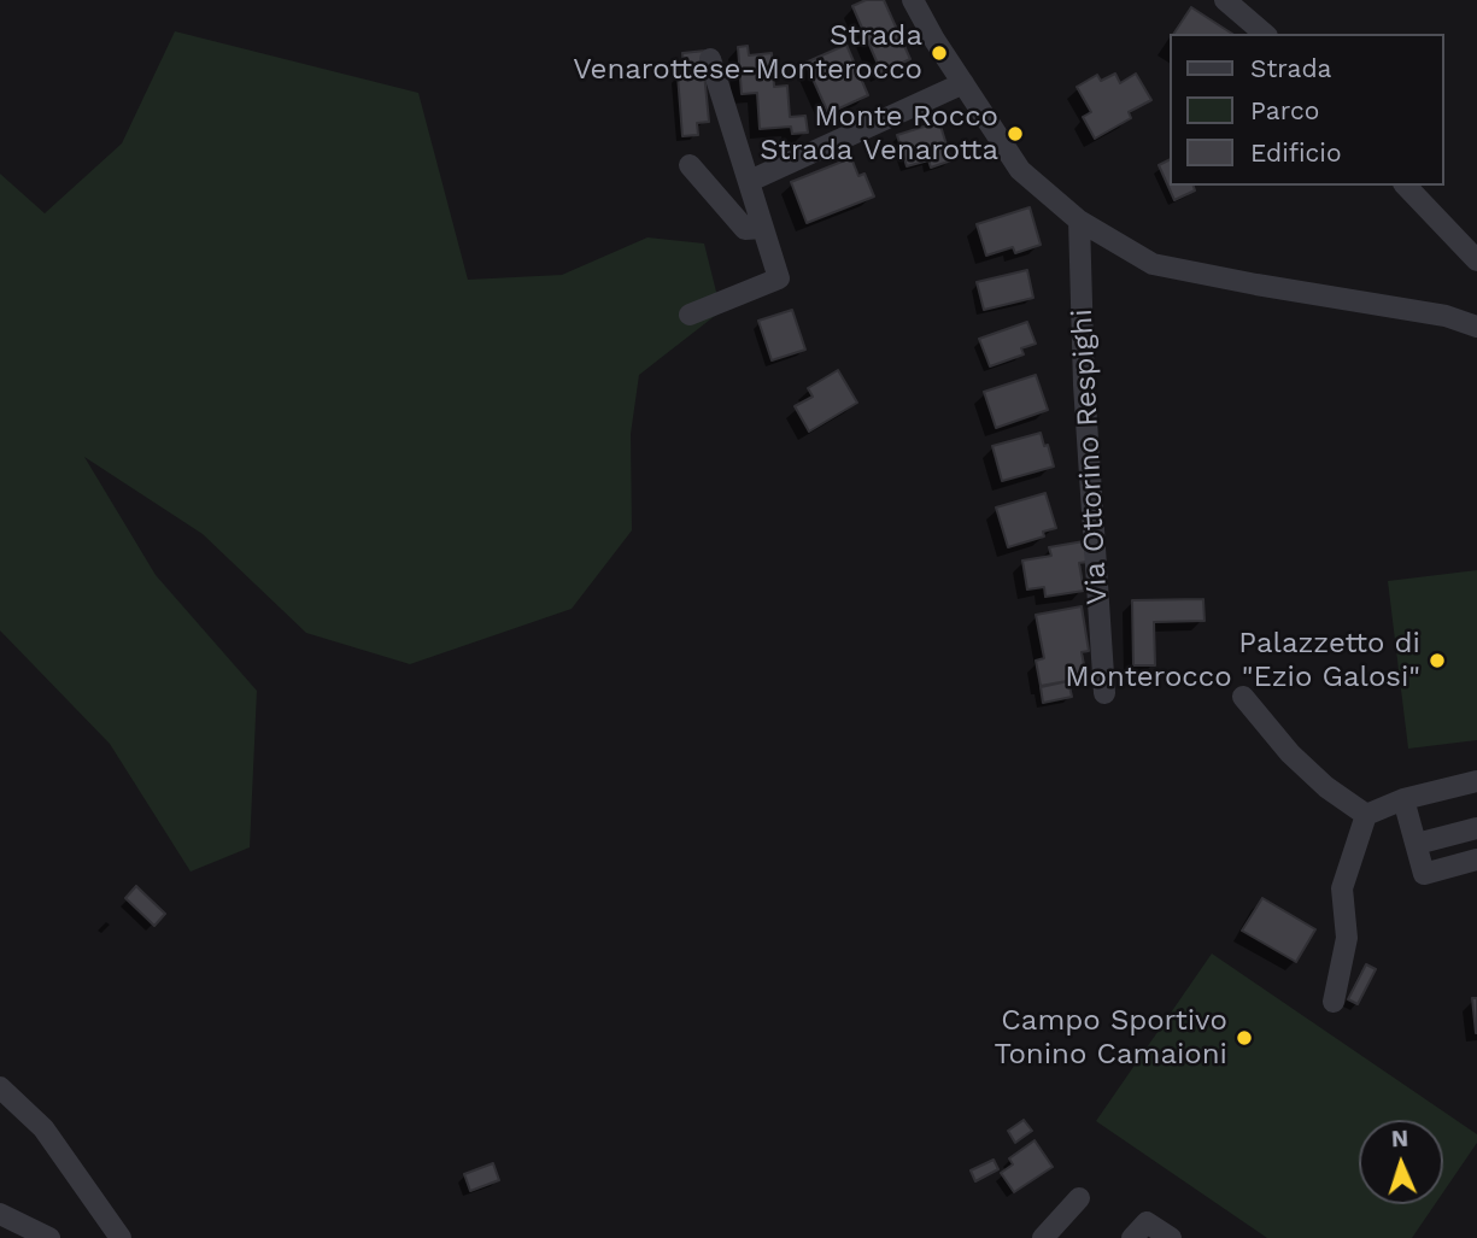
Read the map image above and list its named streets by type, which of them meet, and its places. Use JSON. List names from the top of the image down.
{
  "streets": {
    "street": ["Via Ottorino Respighi"]
  },
  "places": [
    "Strada Venarottese-Monterocco",
    "Monte Rocco Strada Venarotta",
    "Palazzetto di Monterocco \"Ezio Galosi\"",
    "Campo Sportivo Tonino Camaioni"
  ],
  "legend": ["Strada", "Parco", "Edificio"],
  "north": "top"
}
